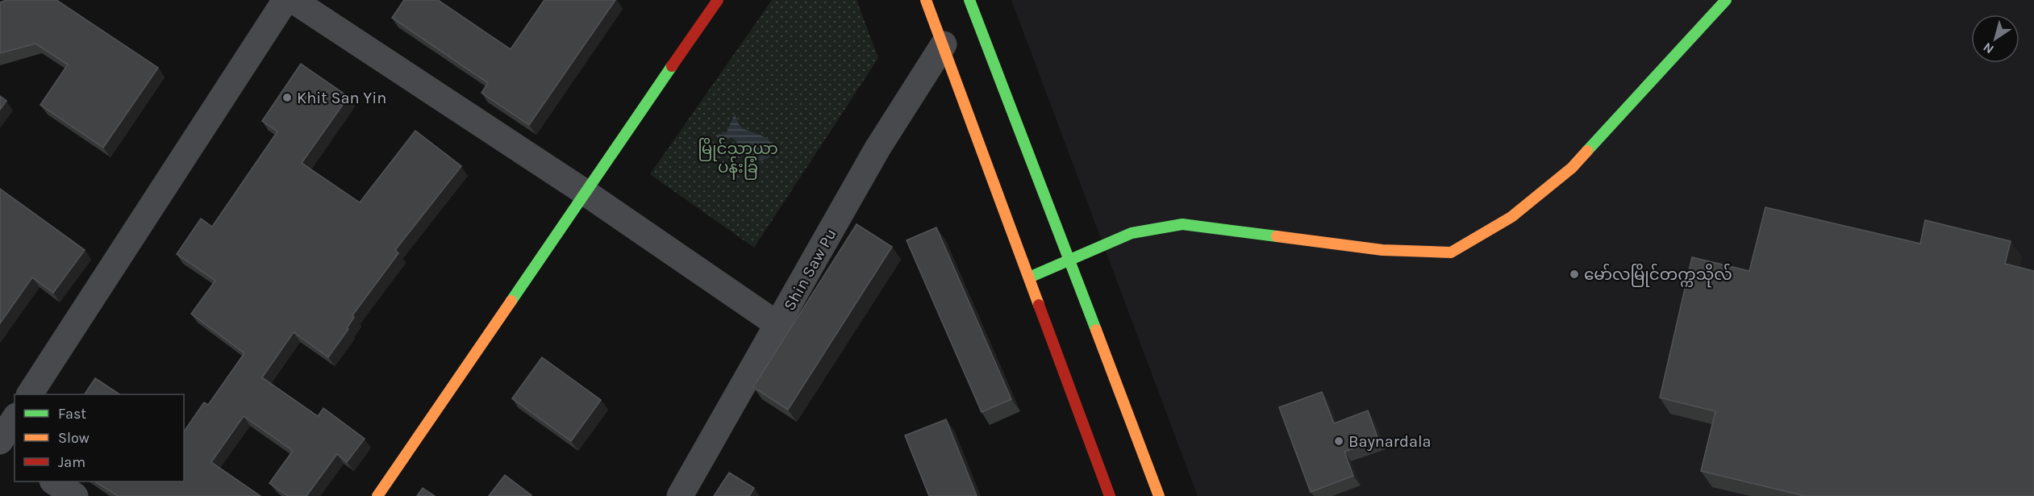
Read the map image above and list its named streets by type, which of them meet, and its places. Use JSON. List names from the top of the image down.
{
  "streets": {
    "street": ["Shin Saw Pu"]
  },
  "parks": ["မြိုင်သာယာ ပန်းခြံ"],
  "places": ["Khit San Yin", "မော်လမြိုင်တက္ကသိုလ်", "Baynardala"],
  "legend": ["Fast", "Slow", "Jam"],
  "north": "bottom left"
}
